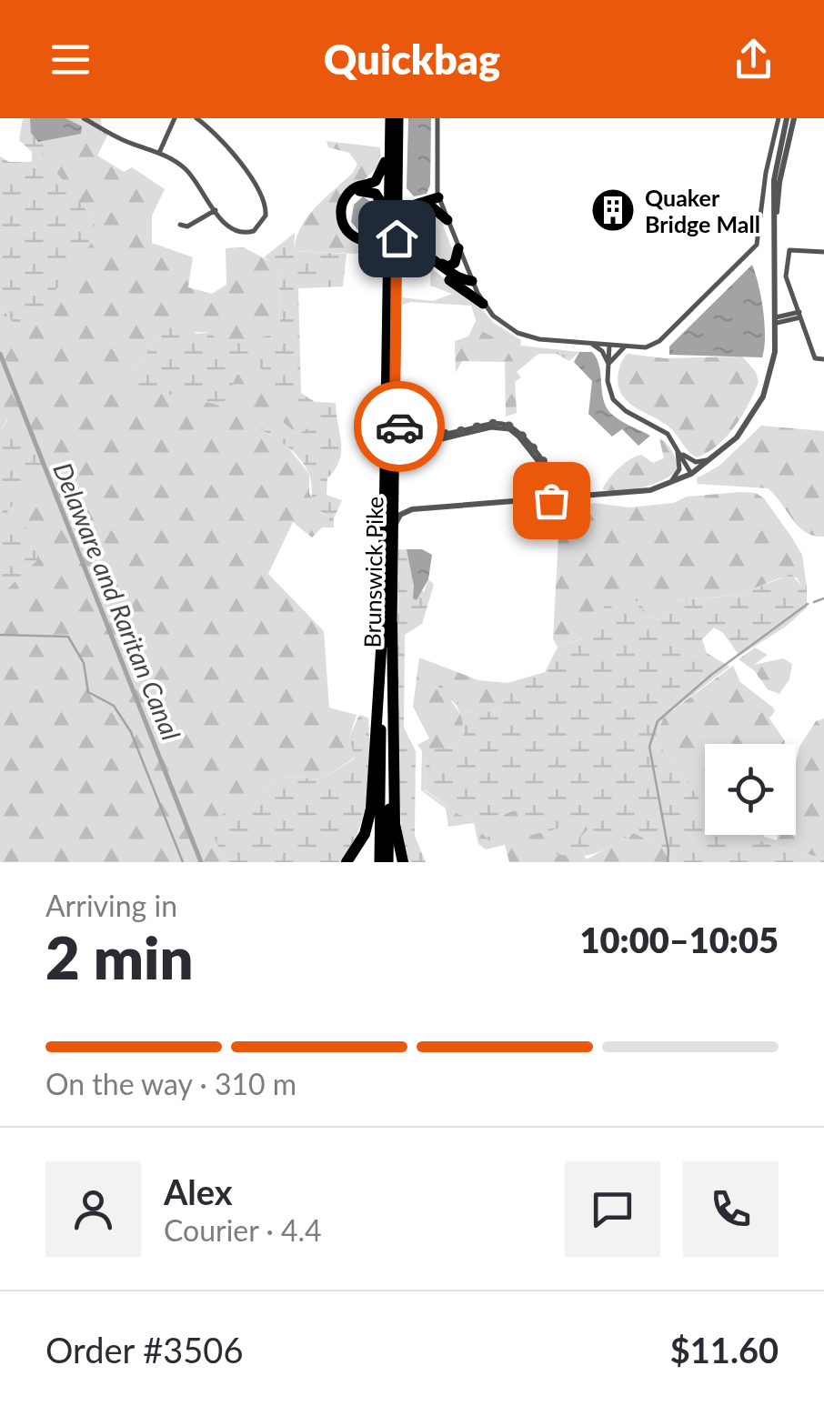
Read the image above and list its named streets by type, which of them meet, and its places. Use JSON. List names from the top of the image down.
{
  "streets": {
    "highway": ["Brunswick Pike"]
  },
  "water": ["Delaware and Raritan Canal"],
  "places": {
    "building": ["Quaker Bridge Mall"]
  },
  "page": {
    "header": "Quickbag",
    "heading": ["2 min", "Arriving in", "10:00–10:05"],
    "panel": [
      "Alex",
      "Courier · 4.4",
      "Order #3506",
      "$11.60"
    ],
    "bar": "On the way · 310 m"
  }
}
